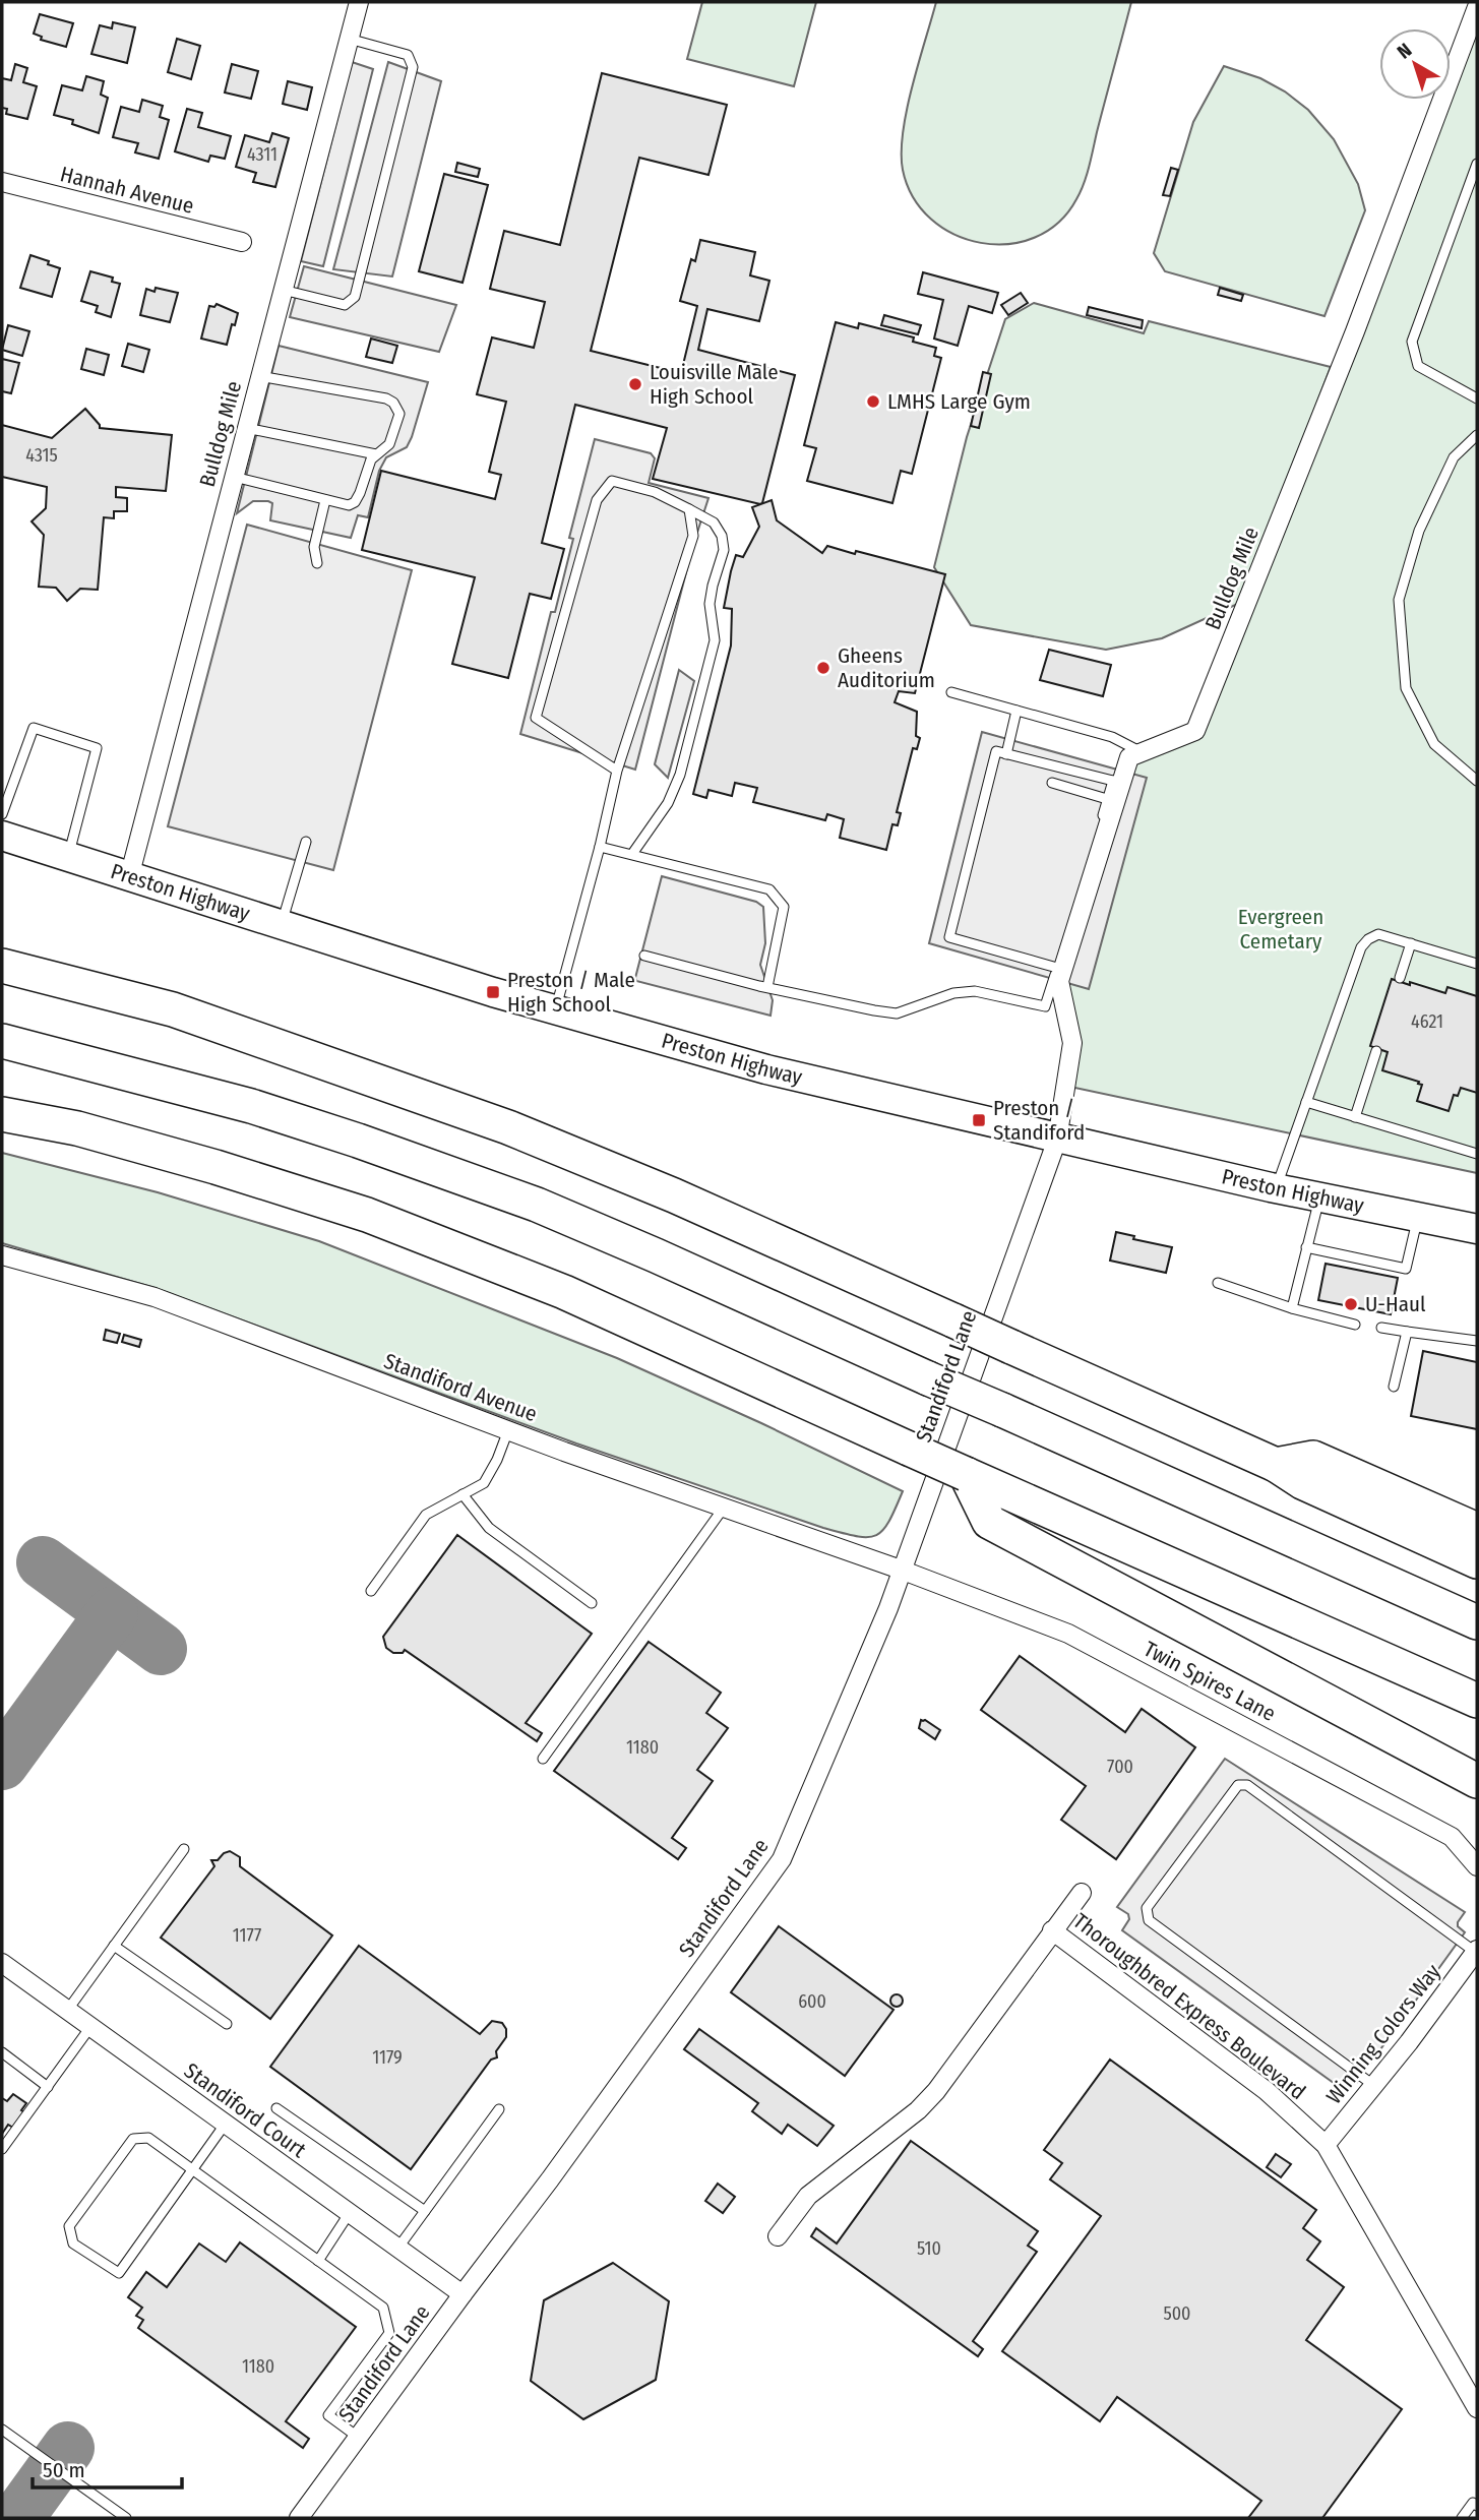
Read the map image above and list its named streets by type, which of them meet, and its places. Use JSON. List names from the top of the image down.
{
  "streets": {
    "main road": ["Preston Highway"],
    "street": [
      "Hannah Avenue",
      "Bulldog Mile",
      "Standiford Lane",
      "Standiford Avenue",
      "Twin Spires Lane",
      "Thoroughbred Express Boulevard",
      "Winning Colors Way",
      "Standiford Court"
    ]
  },
  "crossings": [
    ["Bulldog Mile", "Preston Highway"],
    ["Preston Highway", "Standiford Lane"],
    ["Standiford Lane", "Standiford Avenue"],
    ["Standiford Lane", "Twin Spires Lane"],
    ["Standiford Lane", "Standiford Court"],
    ["Standiford Avenue", "Twin Spires Lane"],
    ["Thoroughbred Express Boulevard", "Winning Colors Way"]
  ],
  "parks": ["Evergreen Cemetary"],
  "places": {
    "other": [
      "Louisville Male High School",
      "LMHS Large Gym",
      "Gheens Auditorium",
      "U-Haul"
    ],
    "transit": ["Preston / Male High School", "Preston / Standiford"]
  },
  "house_numbers": [
    "4311",
    "4315",
    "4621",
    "1180",
    "700",
    "1177",
    "600",
    "1179",
    "510",
    "500",
    "1180"
  ],
  "scale_bar": "50 m",
  "north": "top left"
}
